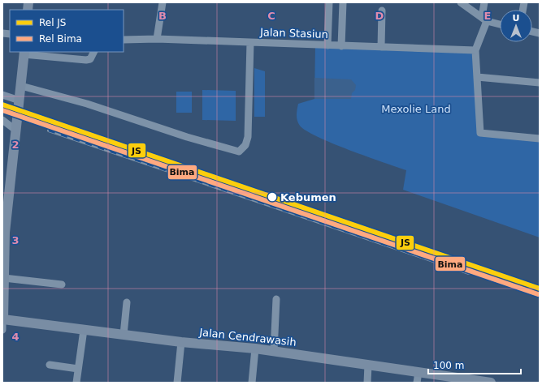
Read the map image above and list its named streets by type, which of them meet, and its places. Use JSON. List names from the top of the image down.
{
  "streets": {
    "main road": ["Jalan Cendrawasih"],
    "street": ["Jalan Stasiun"]
  },
  "parks": ["Mexolie Land"],
  "places": ["Kebumen"],
  "lines": ["rail line JS", "rail line Bima"],
  "legend": ["Rel JS", "Rel Bima"],
  "scale_bar": "100 m",
  "north": "top",
  "grid": {
    "columns": [
      "B",
      "C",
      "D",
      "E"
    ],
    "rows": ["2", "3", "4"]
  }
}
